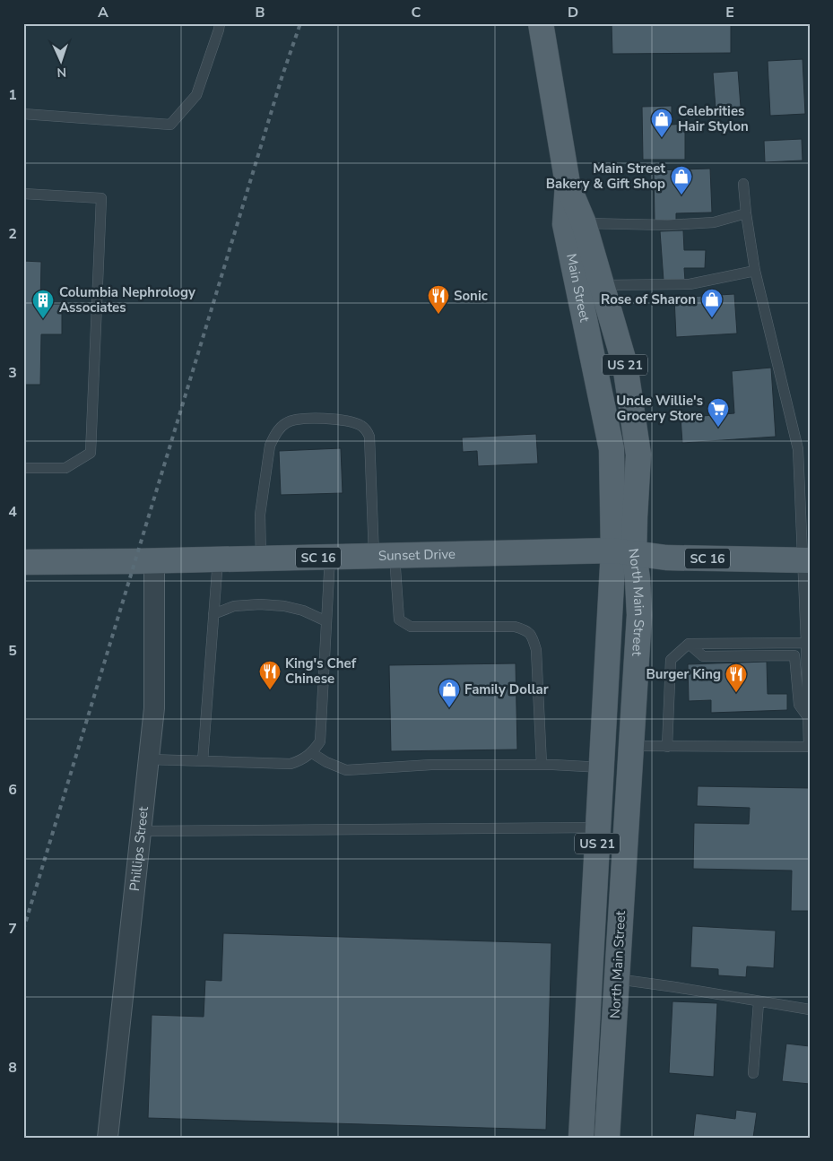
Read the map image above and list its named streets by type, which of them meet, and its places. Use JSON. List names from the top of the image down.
{
  "streets": {
    "main road": [
      "Main Street",
      "US 21",
      "Sunset Drive",
      "SC 16",
      "North Main Street"
    ],
    "street": ["Phillips Street"]
  },
  "crossings": [
    ["Main Street", "Sunset Drive"],
    ["Main Street", "North Main Street"],
    ["Sunset Drive", "North Main Street"],
    ["Sunset Drive", "Phillips Street"]
  ],
  "places": {
    "shop": [
      "Celebrities Hair Stylon",
      "Main Street Bakery & Gift Shop",
      "Rose of Sharon",
      "Family Dollar"
    ],
    "restaurant": ["Sonic", "King's Chef Chinese", "Burger King"],
    "building": ["Columbia Nephrology Associates"],
    "supermarket": ["Uncle Willie's Grocery Store"]
  },
  "north": "bottom",
  "grid": {
    "columns": [
      "A",
      "B",
      "C",
      "D",
      "E"
    ],
    "rows": [
      "1",
      "2",
      "3",
      "4",
      "5",
      "6",
      "7",
      "8"
    ]
  }
}
